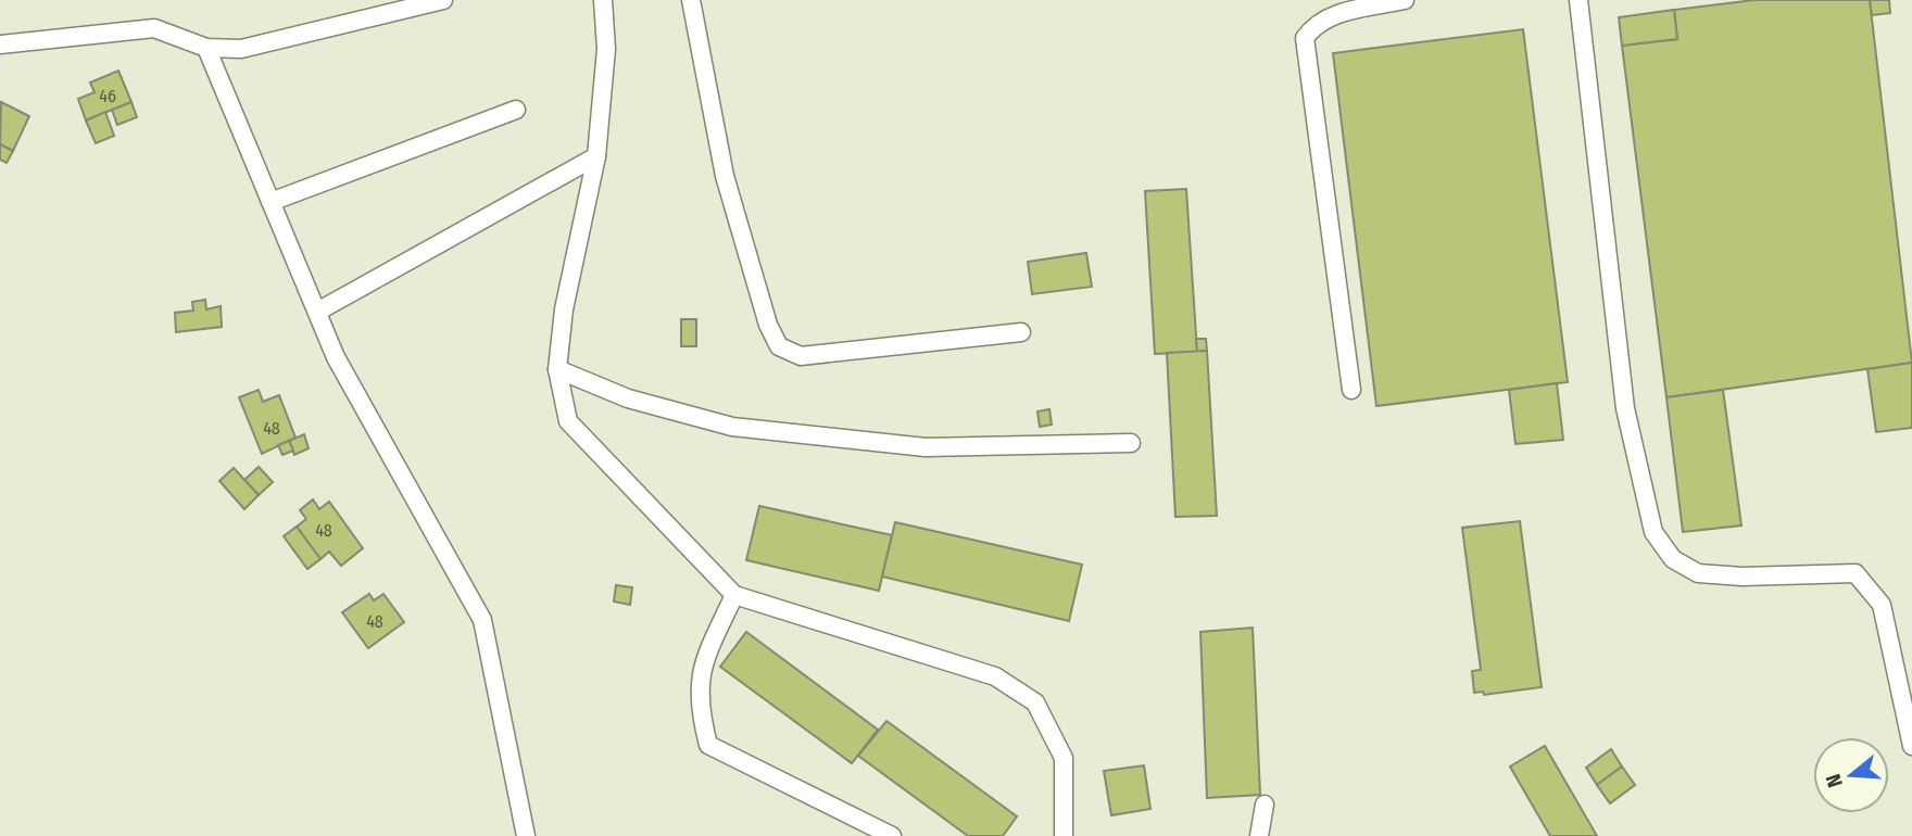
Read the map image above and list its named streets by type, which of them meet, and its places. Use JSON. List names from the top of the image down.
{
  "house_numbers": [
    "46",
    "48",
    "48",
    "48"
  ],
  "north": "left"
}
